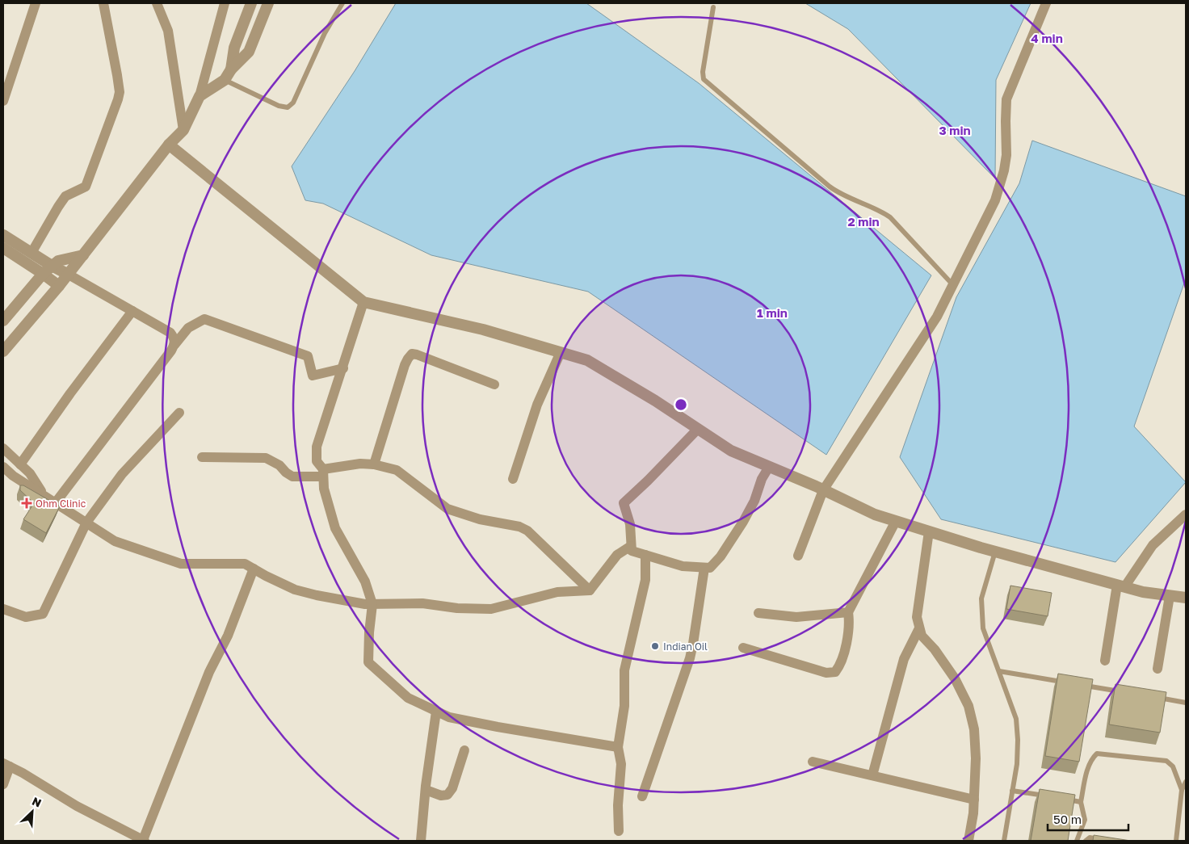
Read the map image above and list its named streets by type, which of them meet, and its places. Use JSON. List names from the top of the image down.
{
  "places": {
    "health": ["Ohm Clinic"],
    "other": ["Indian Oil"]
  },
  "scale_bar": "50 m",
  "north": "top right",
  "rings": [
    "4 min",
    "3 min",
    "2 min",
    "1 min"
  ]
}
